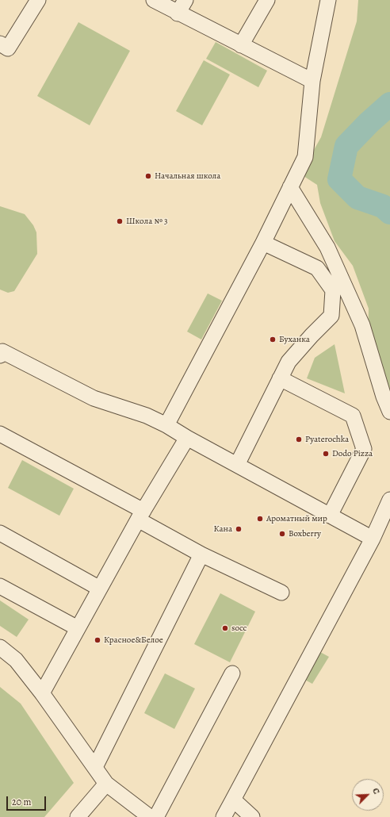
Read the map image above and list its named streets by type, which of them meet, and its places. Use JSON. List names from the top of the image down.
{
  "places": [
    "Начальная школа",
    "Школа № 3",
    "Буханка",
    "Pyaterochka",
    "Dodo Pizza",
    "Ароматный мир",
    "Кана",
    "Boxberry",
    "socc",
    "Красное&Белое"
  ],
  "scale_bar": "20 m",
  "north": "top right"
}
